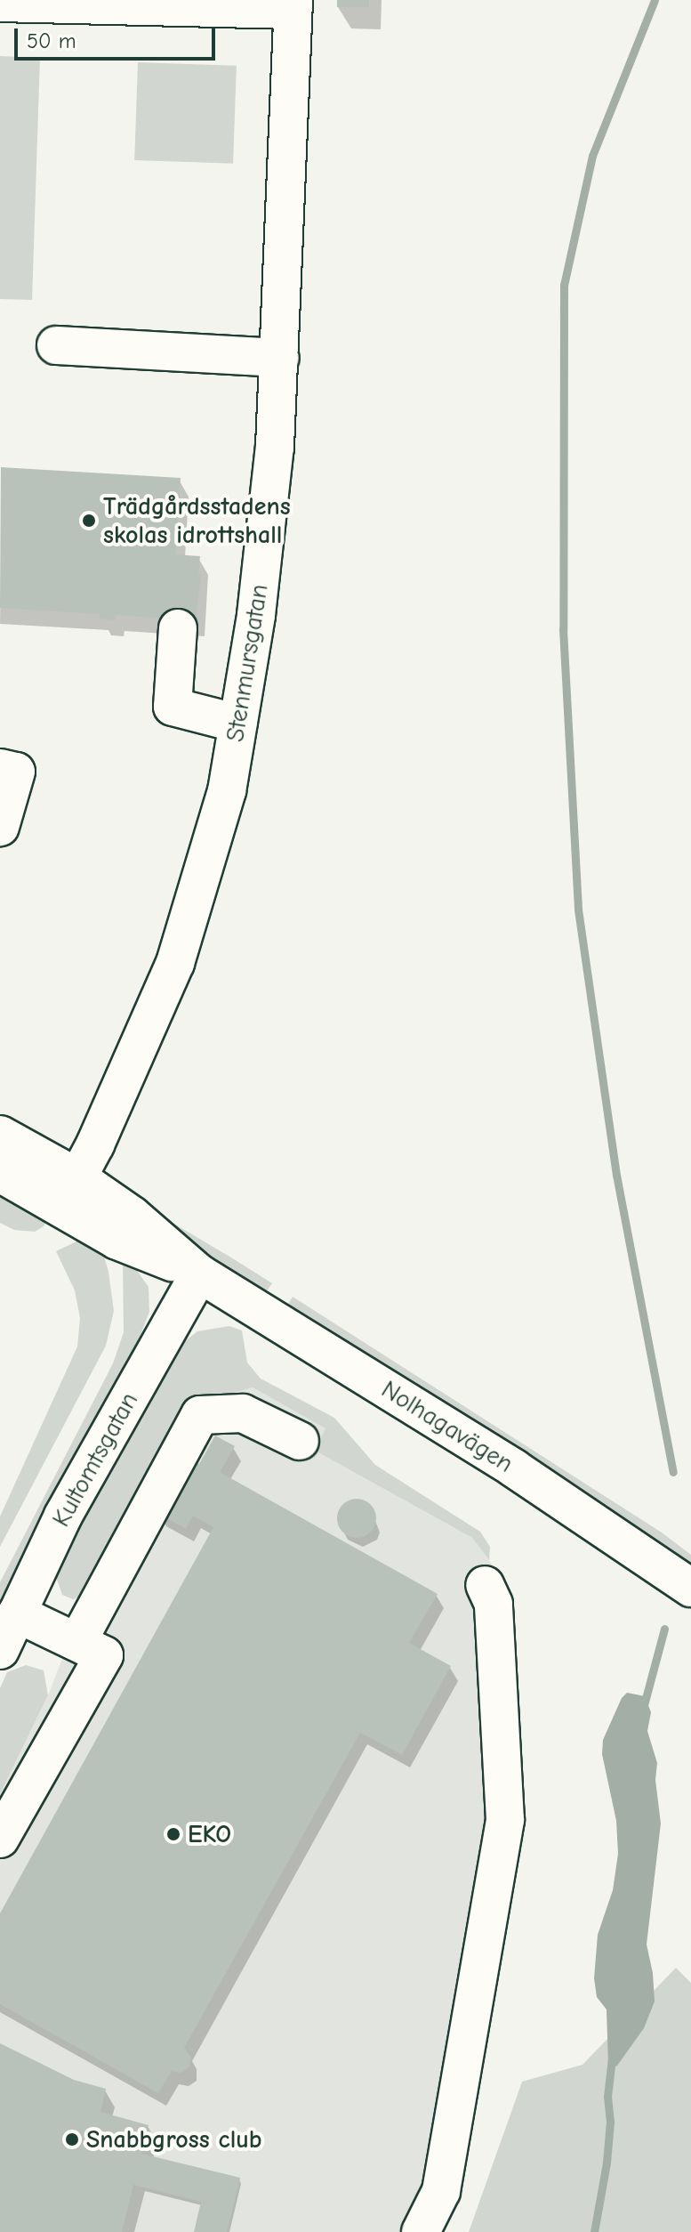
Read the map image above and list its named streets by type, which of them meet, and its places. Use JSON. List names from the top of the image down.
{
  "streets": {
    "street": ["Stenmursgatan", "Nolhagavägen", "Kultomtsgatan"]
  },
  "crossings": [
    ["Stenmursgatan", "Nolhagavägen"],
    ["Nolhagavägen", "Kultomtsgatan"]
  ],
  "places": ["Trädgårdsstadens skolas idrottshall", "EKO", "Snabbgross club"],
  "scale_bar": "50 m"
}
